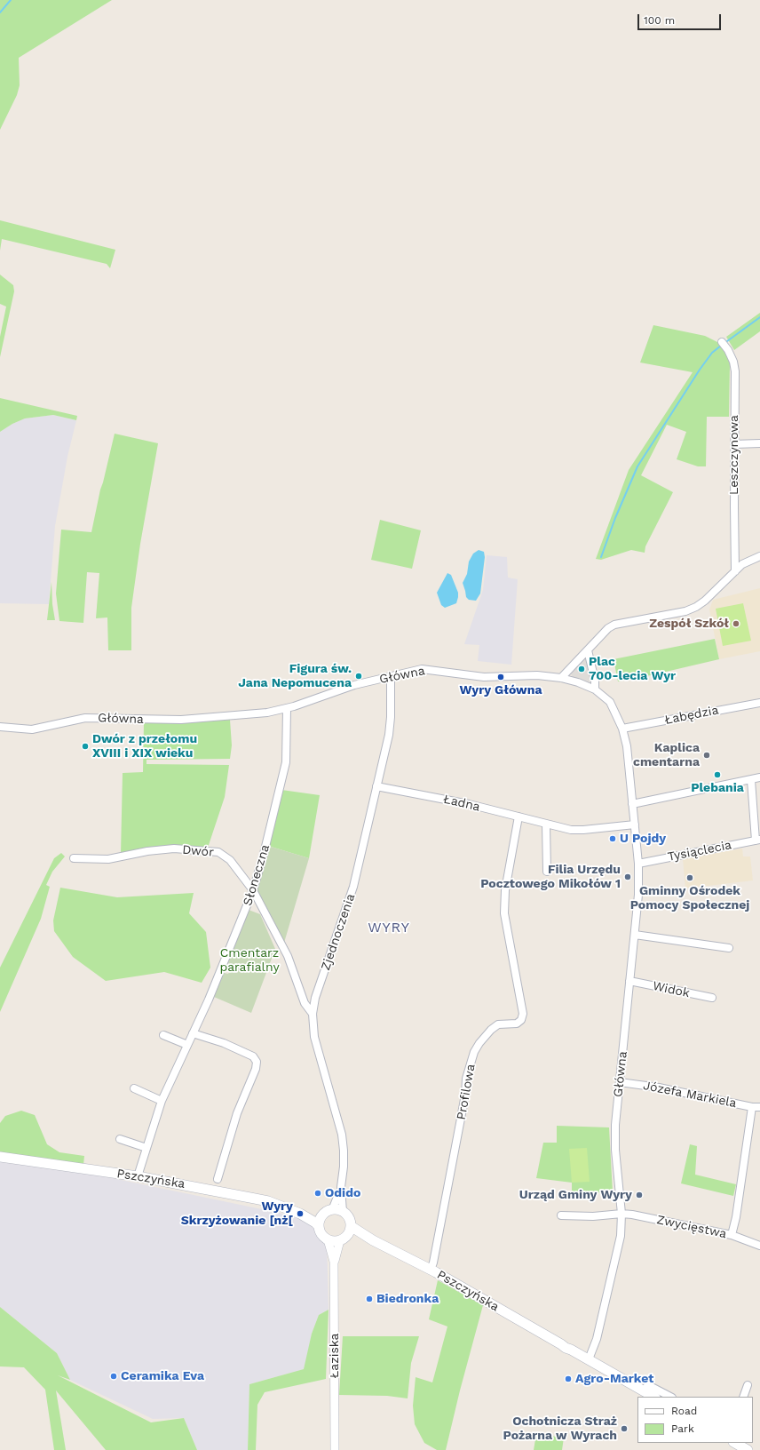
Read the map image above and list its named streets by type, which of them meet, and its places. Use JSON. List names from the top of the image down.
{
  "streets": {
    "main road": ["Pszczyńska"],
    "street": [
      "Leszczynowa",
      "Główna",
      "Łabędzia",
      "Ładna",
      "Dwór",
      "Tysiąclecia",
      "Słoneczna",
      "Zjednoczenia",
      "Widok",
      "Profilowa",
      "Józefa Markiela",
      "Zwycięstwa",
      "Łaziska"
    ]
  },
  "crossings": [
    ["Główna", "Łabędzia"],
    ["Główna", "Ładna"],
    ["Główna", "Tysiąclecia"],
    ["Główna", "Słoneczna"],
    ["Główna", "Zjednoczenia"],
    ["Główna", "Widok"],
    ["Główna", "Józefa Markiela"],
    ["Główna", "Pszczyńska"],
    ["Główna", "Zwycięstwa"],
    ["Ładna", "Zjednoczenia"],
    ["Ładna", "Profilowa"],
    ["Dwór", "Słoneczna"],
    ["Dwór", "Zjednoczenia"],
    ["Słoneczna", "Pszczyńska"],
    ["Zjednoczenia", "Pszczyńska"],
    ["Zjednoczenia", "Łaziska"],
    ["Profilowa", "Pszczyńska"],
    ["Pszczyńska", "Łaziska"]
  ],
  "districts": ["WYRY"],
  "parks": ["Cmentarz parafialny"],
  "places": [
    "Zespół Szkół",
    "Plac 700-lecia Wyr",
    "Figura św. Jana Nepomucena",
    "Wyry Główna",
    "Dwór z przełomu XVIII i XIX wieku",
    "Kaplica cmentarna",
    "Plebania",
    "U Pojdy",
    "Filia Urzędu Pocztowego Mikołów 1",
    "Gminny Ośrodek Pomocy Społecznej",
    "Odido",
    "Urząd Gminy Wyry",
    "Wyry Skrzyżowanie [nż[",
    "Biedronka",
    "Ceramika Eva",
    "Agro-Market",
    "Ochotnicza Straż Pożarna w Wyrach"
  ],
  "legend": ["Road", "Park"],
  "scale_bar": "100 m"
}
